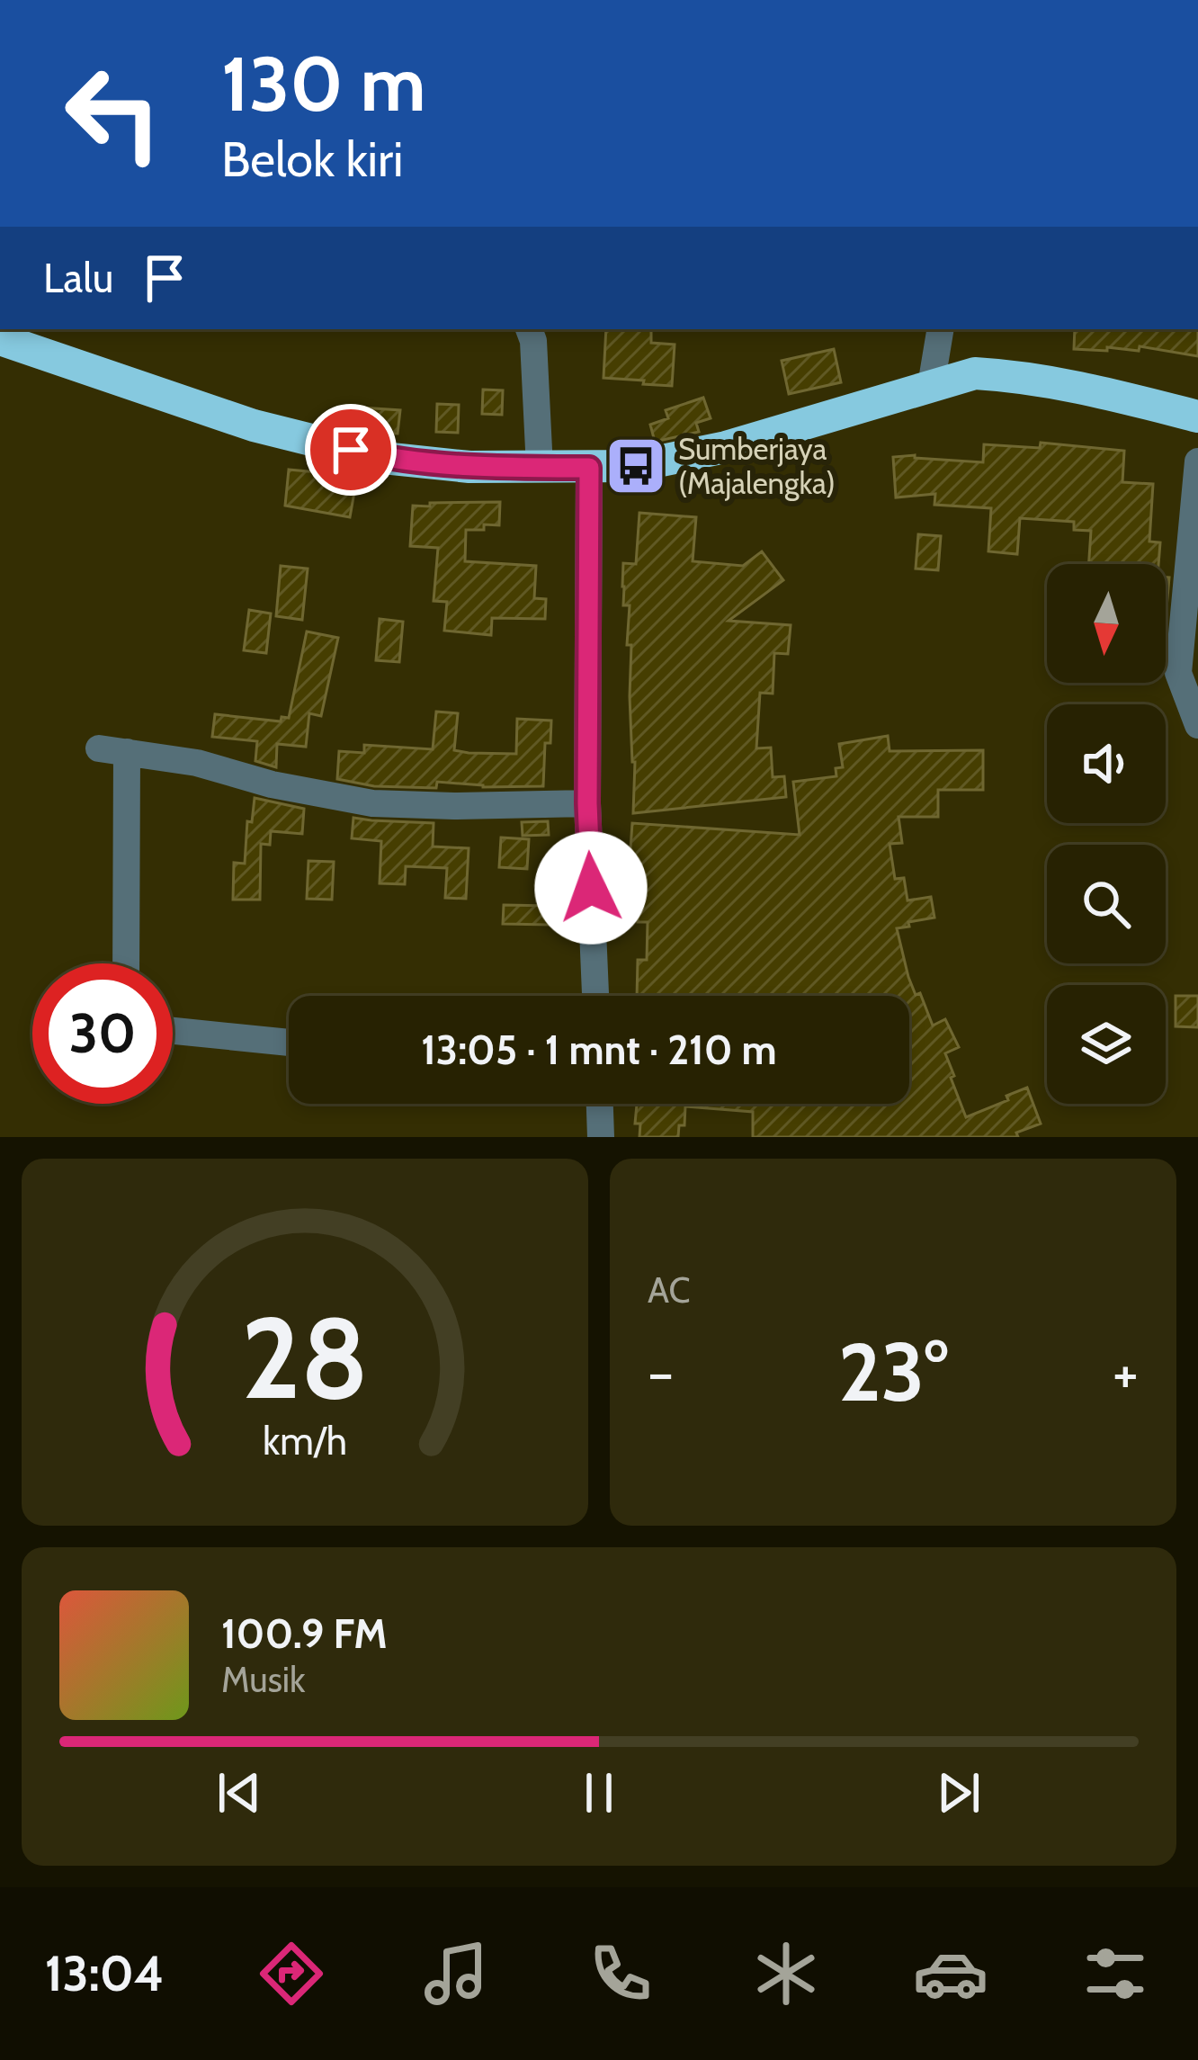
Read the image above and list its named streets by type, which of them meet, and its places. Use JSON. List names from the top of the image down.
{
  "places": {
    "bus stop": ["Sumberjaya (Majalengka)"]
  },
  "north": "bottom",
  "page": {
    "turn": ["130 m", "Belok kiri"],
    "then": "Lalu",
    "limit": "30",
    "trip": "13:05 · 1 mnt · 210 m",
    "tile": "AC",
    "heat": ["−", "23°", "+"],
    "song": ["100.9 FM", "Musik"],
    "tabs": "13:04",
    "gauge": ["28", "km/h"]
  }
}
